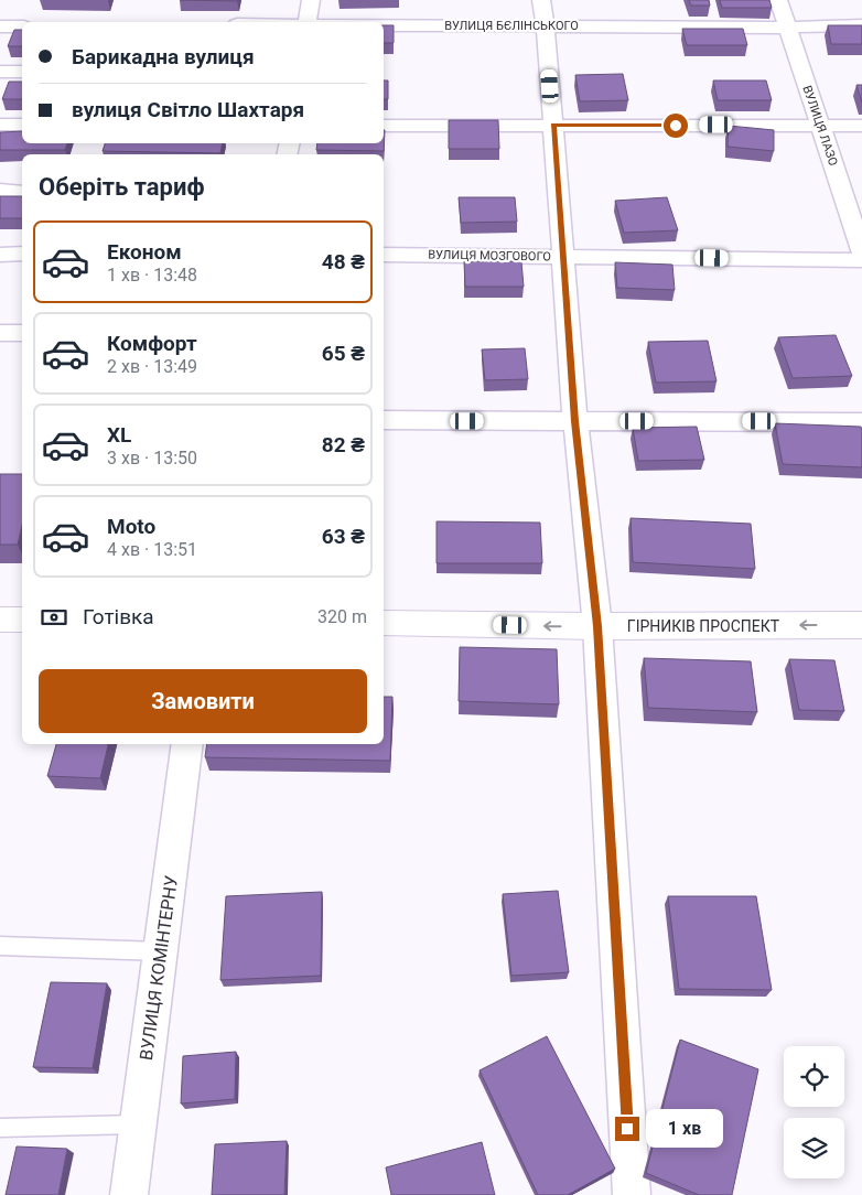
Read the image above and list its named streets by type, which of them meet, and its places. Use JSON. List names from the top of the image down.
{
  "streets": {
    "main road": ["ГІРНИКІВ ПРОСПЕКТ"],
    "street": [
      "ВУЛИЦЯ БЄЛІНСЬКОГО",
      "ВУЛИЦЯ ЛАЗО",
      "ВУЛИЦЯ МОЗГОВОГО",
      "ВУЛИЦЯ КОМІНТЕРНУ"
    ]
  },
  "crossings": [
    ["ВУЛИЦЯ БЄЛІНСЬКОГО", "ВУЛИЦЯ ЛАЗО"]
  ],
  "one_way": ["ГІРНИКІВ ПРОСПЕКТ"],
  "page": {
    "banner": ["Барикадна вулиця", "вулиця Світло Шахтаря"],
    "heading": "Оберіть тариф",
    "list": [
      {
        "name": "Економ",
        "note": "1 хв · 13:48",
        "value": "48 ₴"
      },
      {
        "name": "Комфорт",
        "note": "2 хв · 13:49",
        "value": "65 ₴"
      },
      {
        "name": "XL",
        "note": "3 хв · 13:50",
        "value": "82 ₴"
      },
      {
        "name": "Moto",
        "note": "4 хв · 13:51",
        "value": "63 ₴"
      }
    ],
    "pay": ["Готівка", "320 m"],
    "buttons": "Замовити",
    "bubble": "1 хв"
  }
}
